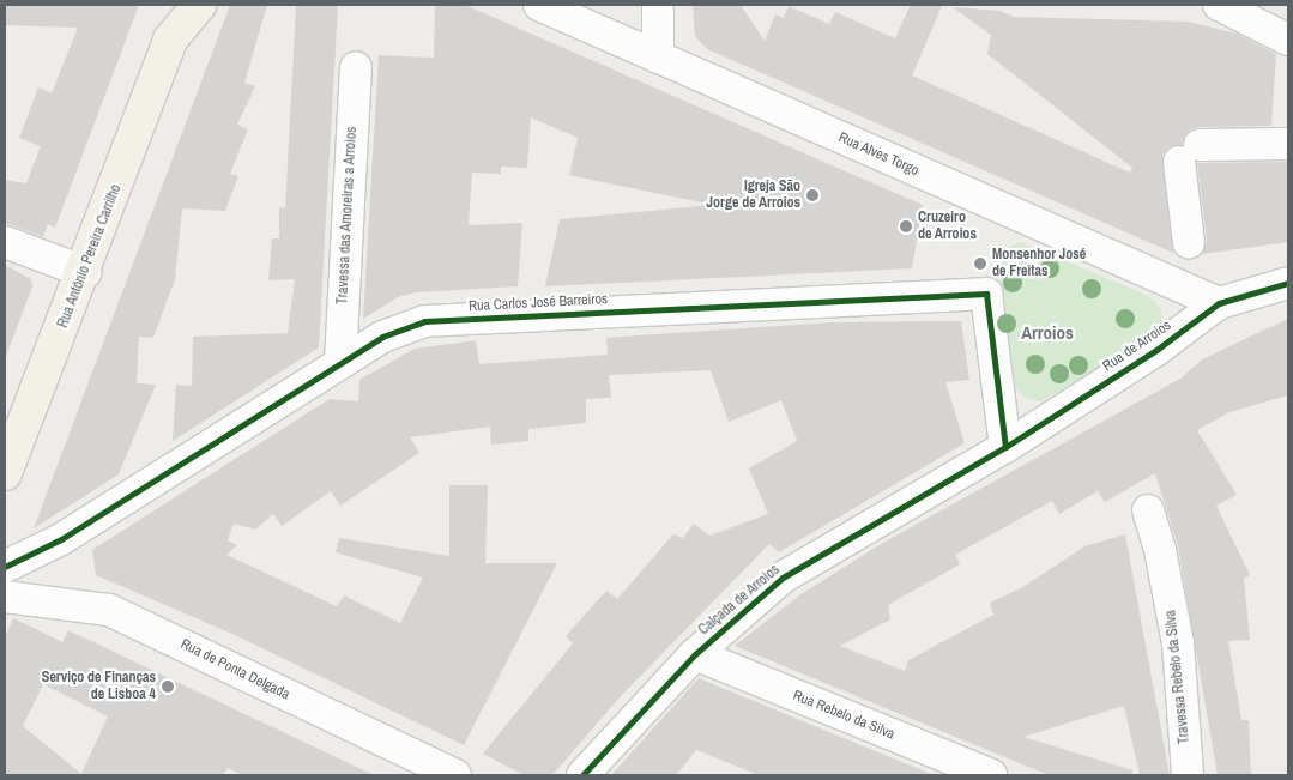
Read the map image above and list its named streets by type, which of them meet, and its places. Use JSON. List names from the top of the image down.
{
  "streets": {
    "main road": ["Rua António Pereira Carrilho"],
    "street": [
      "Rua Alves Torgo",
      "Travessa das Amoreiras a Arroios",
      "Rua Carlos José Barreiros",
      "Rua de Arroios",
      "Calçada de Arroios",
      "Rua de Ponta Delgada",
      "Travessa Rebelo da Silva",
      "Rua Rebelo da Silva"
    ]
  },
  "crossings": [
    ["Rua Alves Torgo", "Rua de Arroios"],
    ["Travessa das Amoreiras a Arroios", "Rua Carlos José Barreiros"],
    ["Rua Carlos José Barreiros", "Rua de Arroios"],
    ["Rua Carlos José Barreiros", "Calçada de Arroios"],
    ["Rua de Arroios", "Calçada de Arroios"],
    ["Calçada de Arroios", "Rua Rebelo da Silva"]
  ],
  "districts": ["Arroios"],
  "places": [
    "Igreja São Jorge de Arroios",
    "Cruzeiro de Arroios",
    "Monsenhor José de Freitas",
    "Serviço de Finanças de Lisboa 4"
  ]
}
